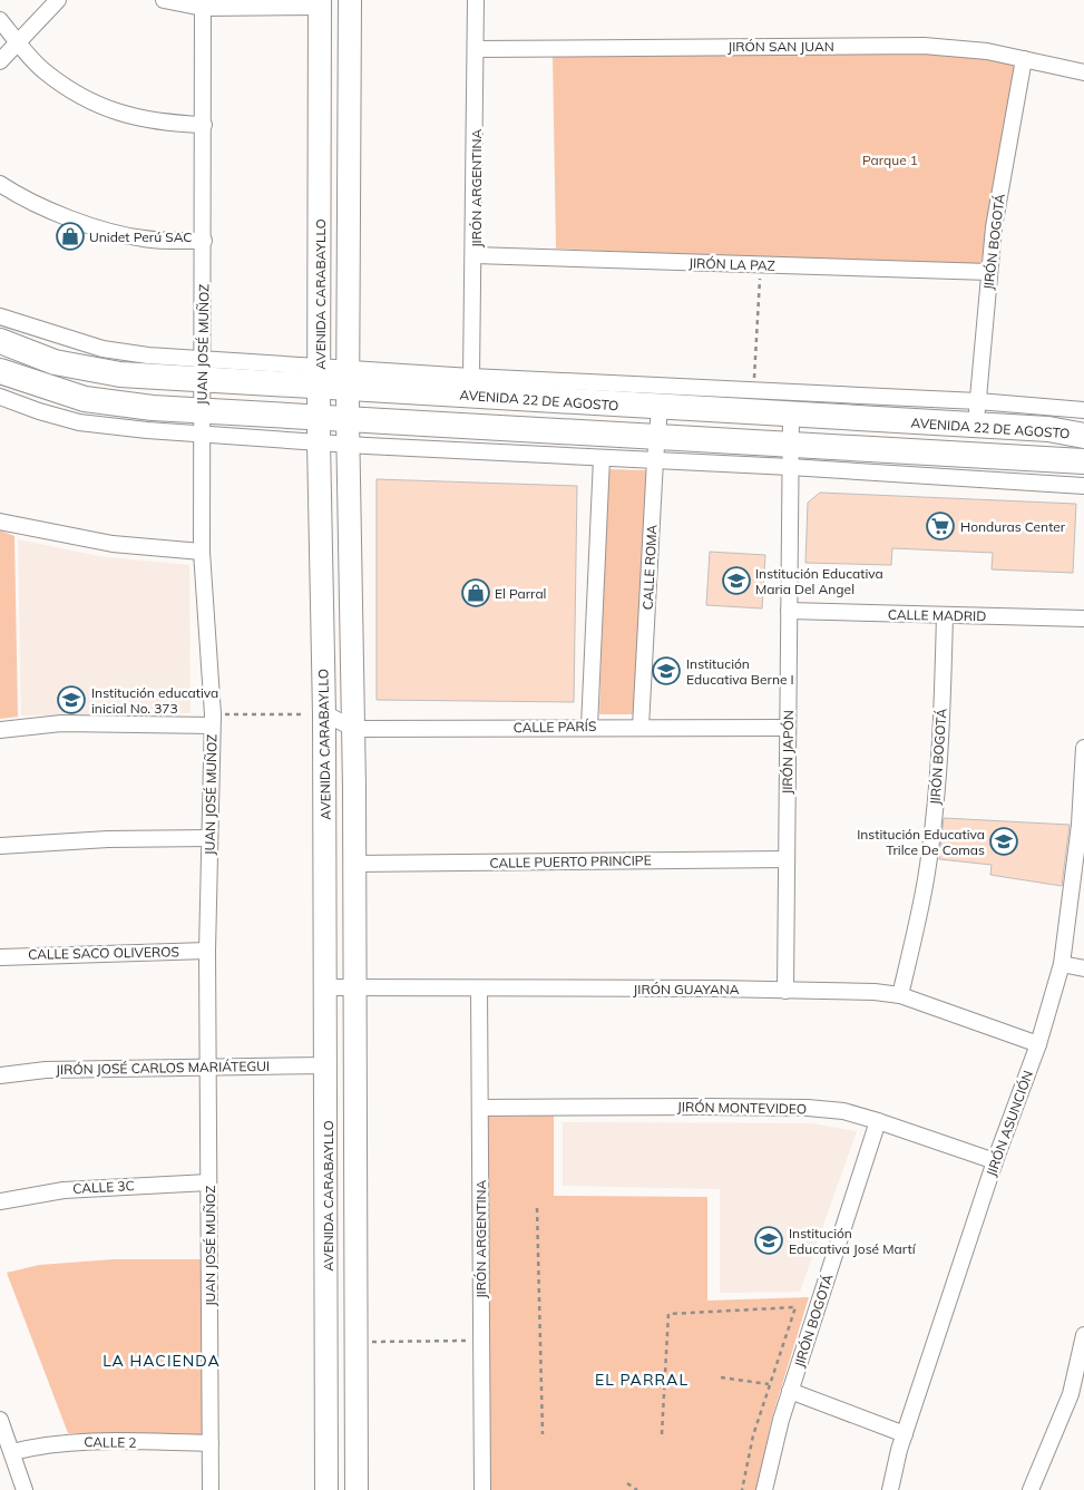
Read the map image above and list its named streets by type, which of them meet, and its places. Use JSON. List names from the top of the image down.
{
  "streets": {
    "main road": ["AVENIDA CARABAYLLO", "AVENIDA 22 DE AGOSTO"],
    "street": [
      "JIRÓN SAN JUAN",
      "JIRÓN ARGENTINA",
      "JIRÓN BOGOTÁ",
      "JIRÓN LA PAZ",
      "JUAN JOSÉ MUÑOZ",
      "CALLE ROMA",
      "CALLE MADRID",
      "CALLE PARÍS",
      "JIRÓN JAPÓN",
      "CALLE PUERTO PRINCIPE",
      "CALLE SACO OLIVEROS",
      "JIRÓN GUAYANA",
      "JIRÓN JOSÉ CARLOS MARIÁTEGUI",
      "JIRÓN MONTEVIDEO",
      "JIRÓN ASUNCIÓN",
      "CALLE 3C",
      "CALLE 2"
    ]
  },
  "crossings": [
    ["JIRÓN SAN JUAN", "JIRÓN ARGENTINA"],
    ["JIRÓN SAN JUAN", "JIRÓN BOGOTÁ"],
    ["JIRÓN ARGENTINA", "JIRÓN LA PAZ"],
    ["JIRÓN ARGENTINA", "AVENIDA 22 DE AGOSTO"],
    ["JIRÓN ARGENTINA", "JIRÓN GUAYANA"],
    ["JIRÓN ARGENTINA", "JIRÓN MONTEVIDEO"],
    ["JIRÓN BOGOTÁ", "JIRÓN LA PAZ"],
    ["JIRÓN BOGOTÁ", "AVENIDA 22 DE AGOSTO"],
    ["JIRÓN BOGOTÁ", "CALLE MADRID"],
    ["JIRÓN BOGOTÁ", "JIRÓN GUAYANA"],
    ["JIRÓN BOGOTÁ", "JIRÓN MONTEVIDEO"],
    ["AVENIDA CARABAYLLO", "AVENIDA 22 DE AGOSTO"],
    ["AVENIDA CARABAYLLO", "CALLE PARÍS"],
    ["AVENIDA CARABAYLLO", "CALLE PUERTO PRINCIPE"],
    ["AVENIDA CARABAYLLO", "JIRÓN GUAYANA"],
    ["AVENIDA CARABAYLLO", "JIRÓN JOSÉ CARLOS MARIÁTEGUI"],
    ["JUAN JOSÉ MUÑOZ", "AVENIDA 22 DE AGOSTO"],
    ["JUAN JOSÉ MUÑOZ", "CALLE SACO OLIVEROS"],
    ["JUAN JOSÉ MUÑOZ", "JIRÓN JOSÉ CARLOS MARIÁTEGUI"],
    ["JUAN JOSÉ MUÑOZ", "CALLE 3C"],
    ["JUAN JOSÉ MUÑOZ", "CALLE 2"],
    ["AVENIDA 22 DE AGOSTO", "CALLE ROMA"],
    ["AVENIDA 22 DE AGOSTO", "JIRÓN JAPÓN"],
    ["CALLE ROMA", "CALLE PARÍS"],
    ["CALLE MADRID", "JIRÓN JAPÓN"],
    ["CALLE PARÍS", "JIRÓN JAPÓN"],
    ["JIRÓN JAPÓN", "CALLE PUERTO PRINCIPE"],
    ["JIRÓN JAPÓN", "JIRÓN GUAYANA"],
    ["JIRÓN GUAYANA", "JIRÓN ASUNCIÓN"],
    ["JIRÓN MONTEVIDEO", "JIRÓN ASUNCIÓN"]
  ],
  "districts": ["LA HACIENDA", "EL PARRAL"],
  "parks": ["Parque 1"],
  "places": {
    "shop": ["Unidet Perú SAC", "El Parral"],
    "supermarket": ["Honduras Center"],
    "school or university": [
      "Institución Educativa Maria Del Angel",
      "Institución Educativa Berne I",
      "Institución educativa inicial No. 373",
      "Institución Educativa Trilce De Comas",
      "Institución Educativa José Martí"
    ]
  }
}
